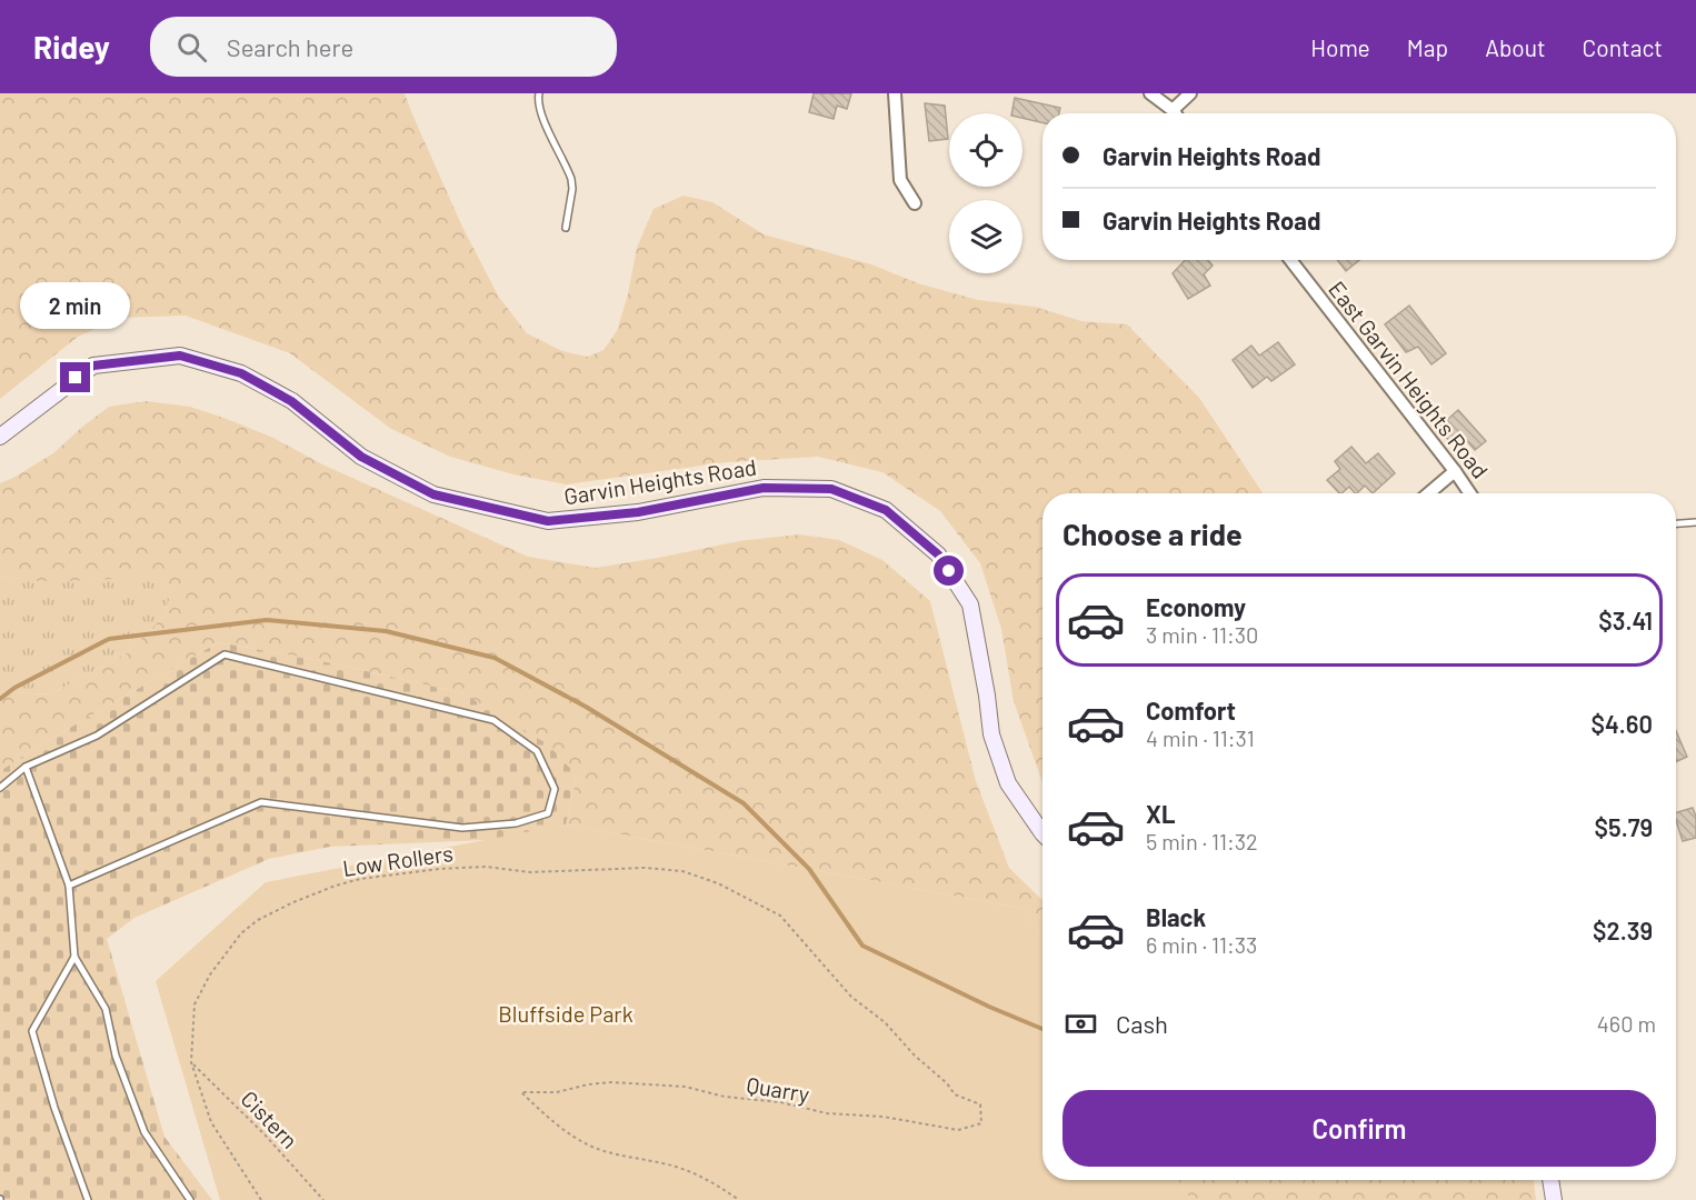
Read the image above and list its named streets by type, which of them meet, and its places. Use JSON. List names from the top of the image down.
{
  "streets": {
    "main road": ["Garvin Heights Road"],
    "street": ["East Garvin Heights Road"],
    "path": ["Low Rollers", "Quarry", "Cistern"]
  },
  "crossings": [
    ["Low Rollers", "Quarry"],
    ["Low Rollers", "Cistern"]
  ],
  "parks": ["Bluffside Park"],
  "page": {
    "header": "Ridey",
    "search": "Search here",
    "nav": [
      "Home",
      "Map",
      "About",
      "Contact"
    ],
    "banner": ["Garvin Heights Road", "Garvin Heights Road"],
    "bubble": "2 min",
    "heading": "Choose a ride",
    "list": [
      {
        "name": "Economy",
        "note": "3 min · 11:30",
        "value": "$3.41"
      },
      {
        "name": "Comfort",
        "note": "4 min · 11:31",
        "value": "$4.60"
      },
      {
        "name": "XL",
        "note": "5 min · 11:32",
        "value": "$5.79"
      },
      {
        "name": "Black",
        "note": "6 min · 11:33",
        "value": "$2.39"
      }
    ],
    "pay": ["Cash", "460 m"],
    "buttons": "Confirm"
  }
}
